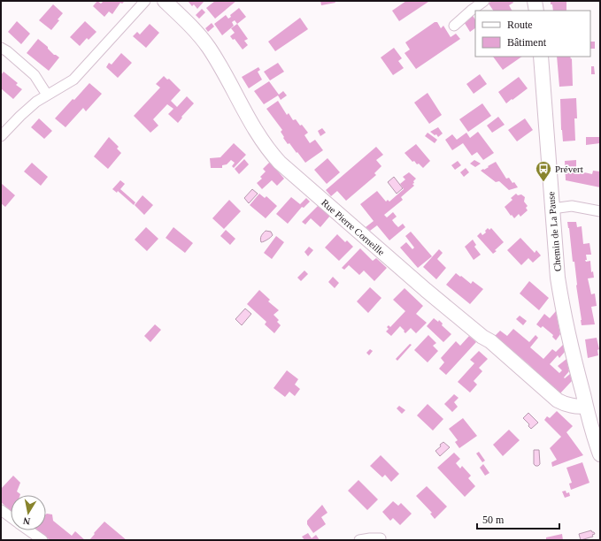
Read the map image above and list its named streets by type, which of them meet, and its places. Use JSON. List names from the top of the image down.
{
  "streets": {
    "street": ["Rue Pierre Corneille", "Chemin de La Pause"]
  },
  "crossings": [
    ["Rue Pierre Corneille", "Chemin de La Pause"]
  ],
  "places": {
    "bus stop": ["Prévert"]
  },
  "legend": ["Route", "Bâtiment"],
  "scale_bar": "50 m",
  "north": "bottom"
}
